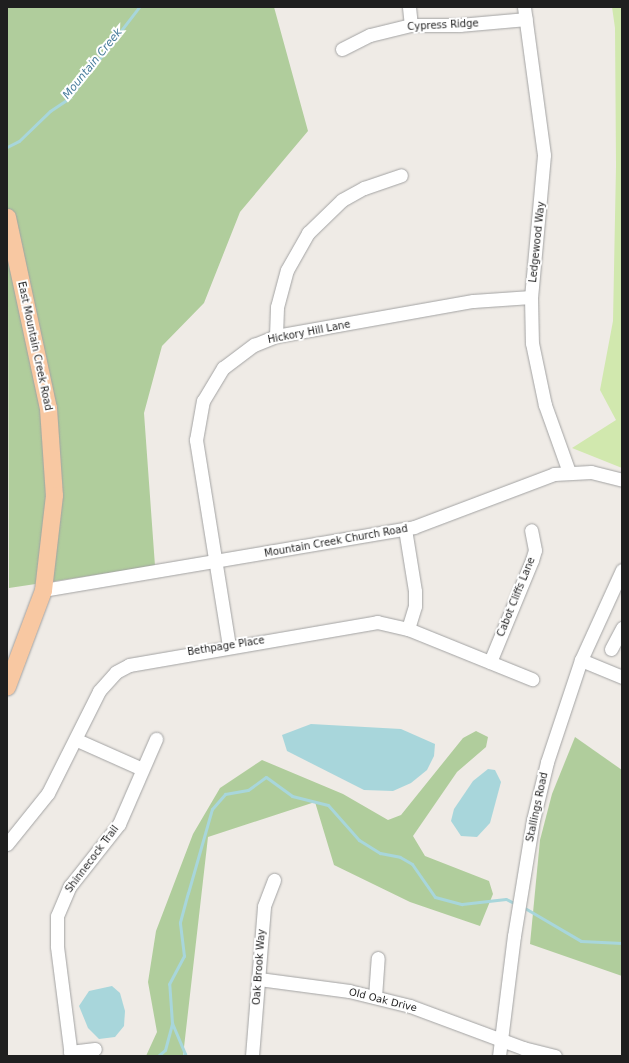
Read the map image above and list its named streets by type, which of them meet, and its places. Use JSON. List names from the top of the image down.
{
  "streets": {
    "main road": ["East Mountain Creek Road"],
    "street": [
      "Cypress Ridge",
      "Ledgewood Way",
      "Hickory Hill Lane",
      "Mountain Creek Church Road",
      "Cabot Cliffs Lane",
      "Bethpage Place",
      "Stallings Road",
      "Shinnecock Trail",
      "Oak Brook Way",
      "Old Oak Drive"
    ]
  },
  "crossings": [
    ["Cypress Ridge", "Ledgewood Way"],
    ["Ledgewood Way", "Hickory Hill Lane"],
    ["Ledgewood Way", "Mountain Creek Church Road"],
    ["Hickory Hill Lane", "Mountain Creek Church Road"],
    ["Hickory Hill Lane", "Bethpage Place"],
    ["East Mountain Creek Road", "Mountain Creek Church Road"],
    ["Cabot Cliffs Lane", "Bethpage Place"],
    ["Stallings Road", "Old Oak Drive"],
    ["Oak Brook Way", "Old Oak Drive"]
  ],
  "water": ["Mountain Creek"]
}
